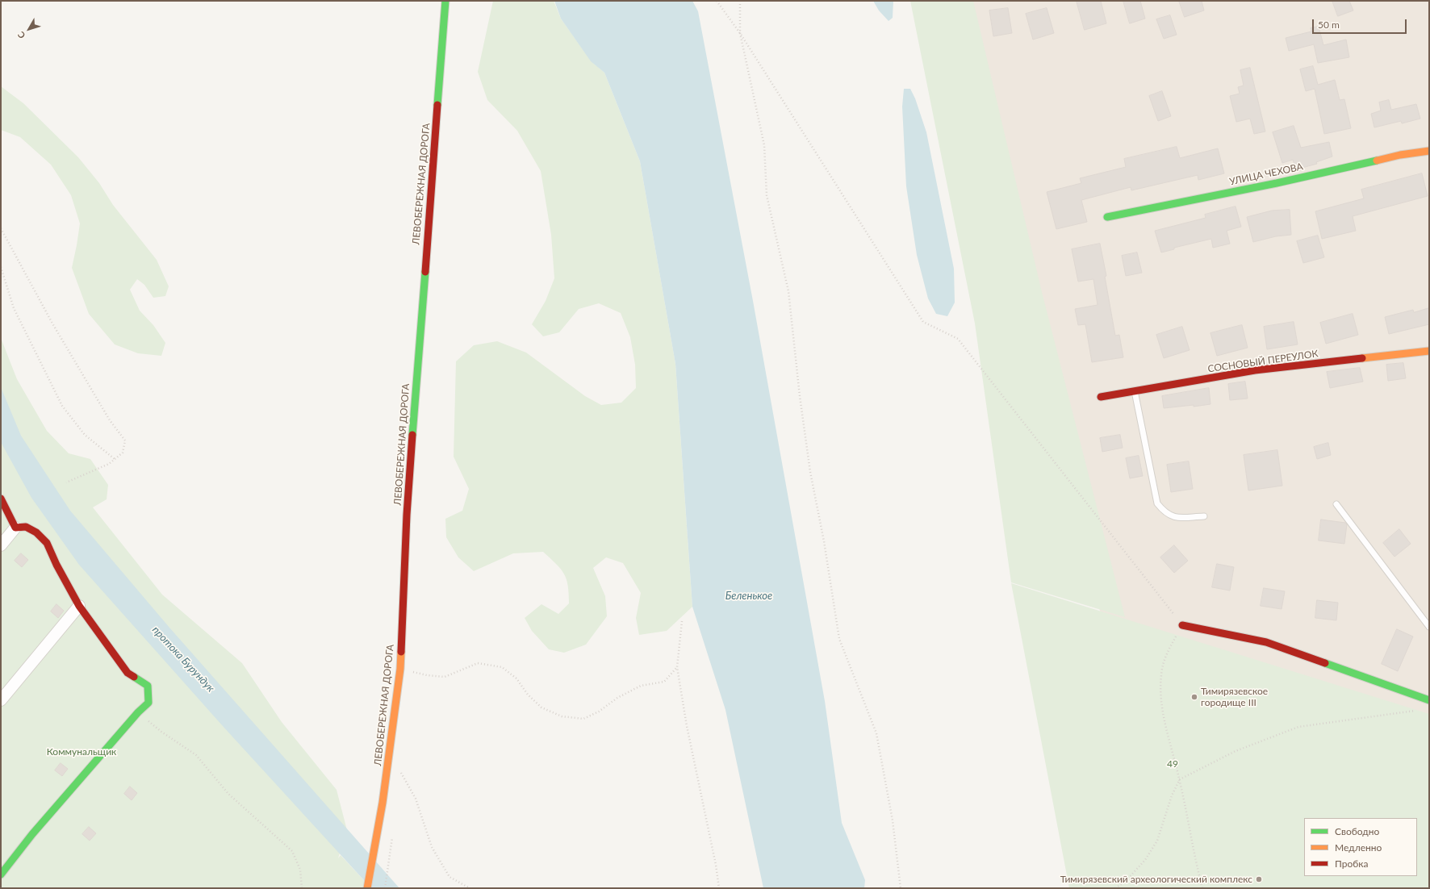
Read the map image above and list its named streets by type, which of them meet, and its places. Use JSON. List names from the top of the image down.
{
  "streets": {
    "street": ["УЛИЦА ЧЕХОВА", "ЛЕВОБЕРЕЖНАЯ ДОРОГА", "СОСНОВЫЙ ПЕРЕУЛОК"]
  },
  "water": ["Беленькое", "протока Бурундук"],
  "parks": ["Коммунальщик", "49"],
  "places": ["Тимирязевское городище III", "Тимирязевский археологический комплекс"],
  "legend": ["Свободно", "Медленно", "Пробка"],
  "scale_bar": "50 m",
  "north": "bottom left"
}
